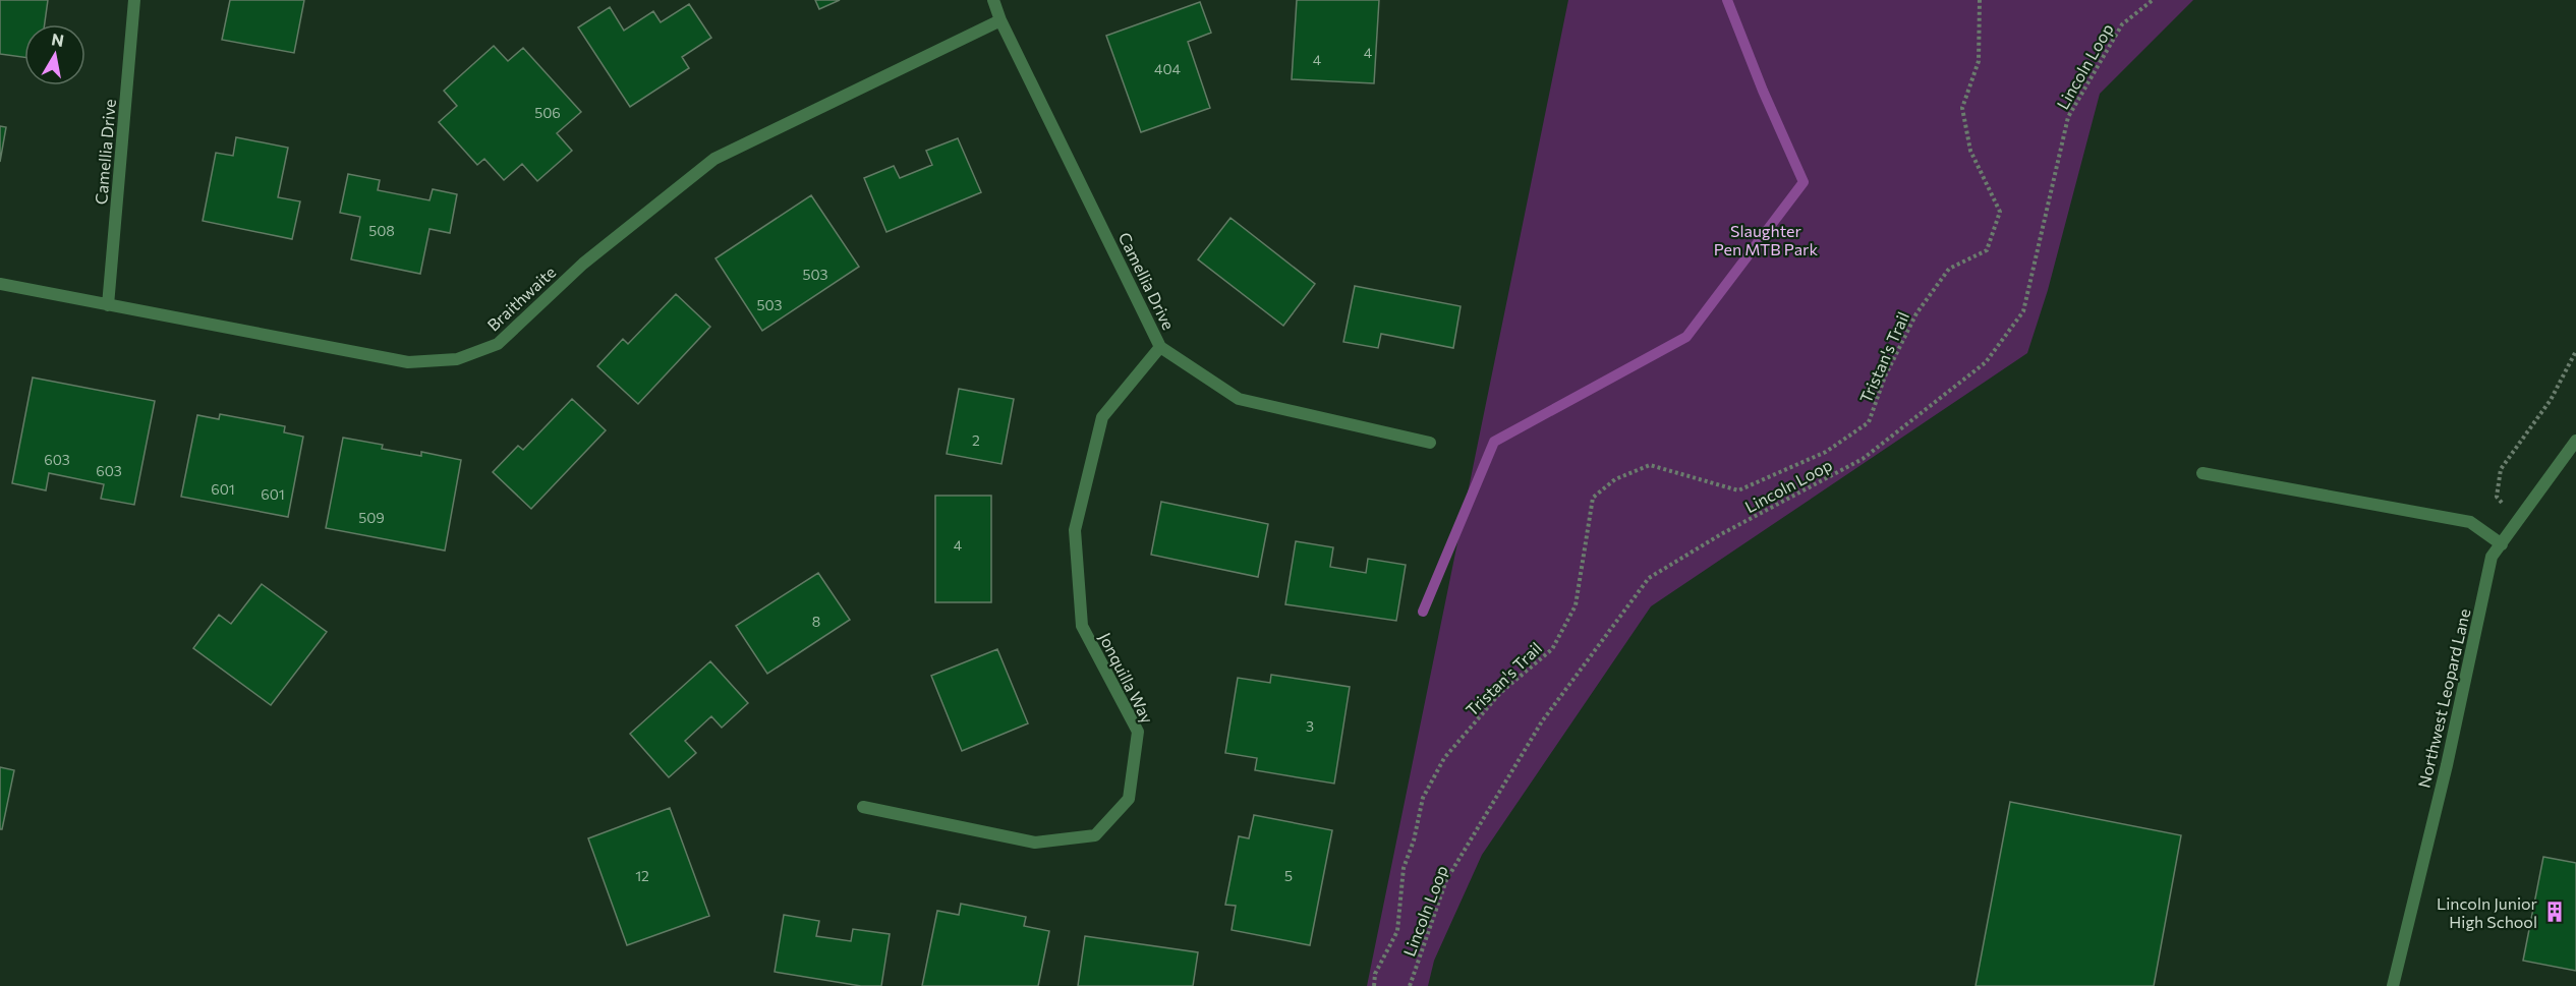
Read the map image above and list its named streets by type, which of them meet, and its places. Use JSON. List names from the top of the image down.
{
  "streets": {
    "street": [
      "Camellia Drive",
      "Braithwaite",
      "Jonquilla Way",
      "Northwest Leopard Lane"
    ],
    "path": ["Lincoln Loop", "Tristan's Trail"]
  },
  "crossings": [
    ["Camellia Drive", "Braithwaite"],
    ["Camellia Drive", "Jonquilla Way"]
  ],
  "parks": ["Slaughter Pen MTB Park"],
  "places": {
    "building": ["Lincoln Junior High School"]
  },
  "house_numbers": [
    "4",
    "4",
    "404",
    "506",
    "508",
    "503",
    "503",
    "2",
    "603",
    "603",
    "601",
    "601",
    "509",
    "4",
    "8",
    "3",
    "12",
    "5"
  ],
  "north": "top"
}
